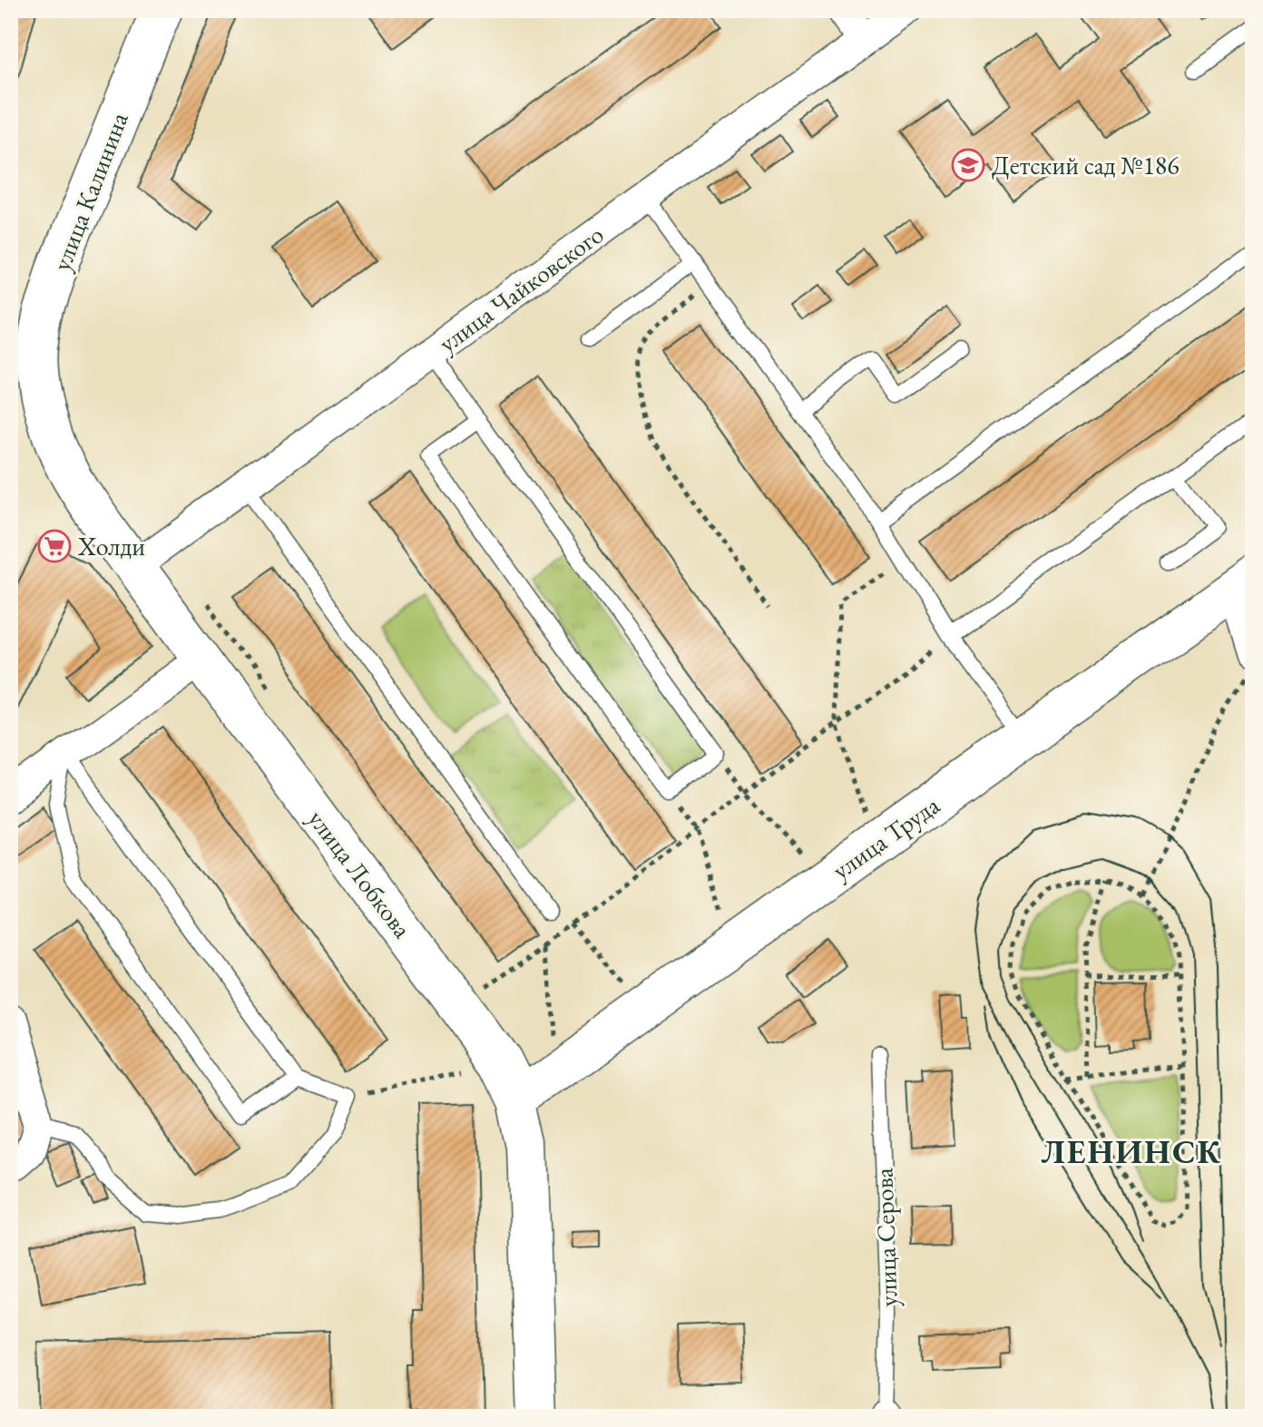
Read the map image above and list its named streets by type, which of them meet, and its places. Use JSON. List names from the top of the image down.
{
  "streets": {
    "main road": ["улица Калинина", "улица Труда", "улица Лобкова"],
    "street": ["улица Чайковского"],
    "lane": ["улица Серова"]
  },
  "crossings": [
    ["улица Калинина", "улица Лобкова"],
    ["улица Чайковского", "улица Лобкова"],
    ["улица Труда", "улица Лобкова"]
  ],
  "districts": ["ЛЕНИНСК"],
  "places": {
    "school or university": ["Детский сад №186"],
    "supermarket": ["Холди"]
  }
}
